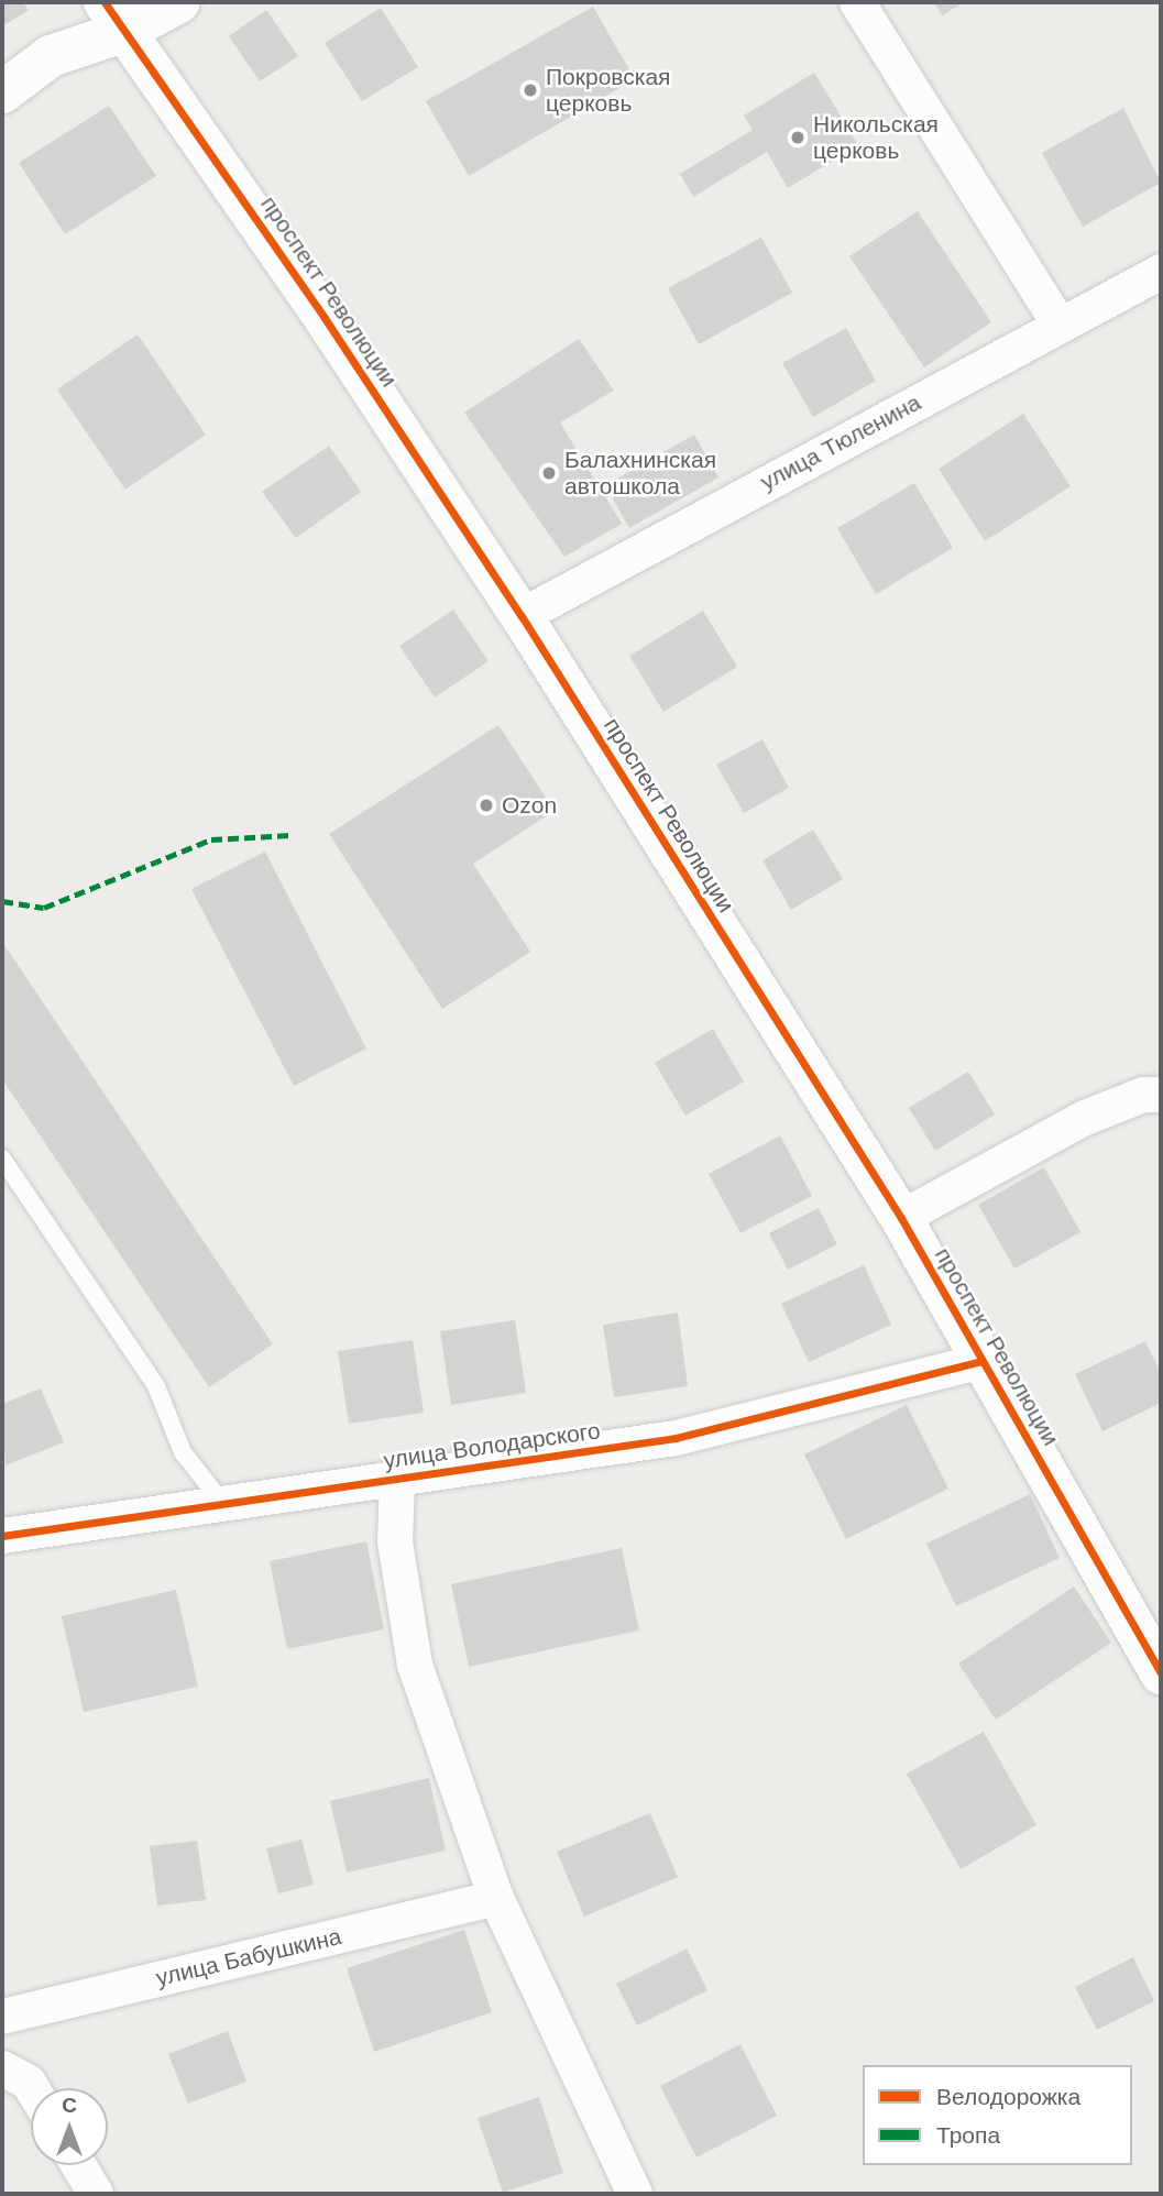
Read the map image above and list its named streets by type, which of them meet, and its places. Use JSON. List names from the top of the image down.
{
  "streets": {
    "street": [
      "проспект Революции",
      "улица Тюленина",
      "улица Володарского",
      "улица Бабушкина"
    ]
  },
  "crossings": [
    ["проспект Революции", "улица Тюленина"],
    ["проспект Революции", "улица Володарского"]
  ],
  "places": [
    "Покровская церковь",
    "Никольская церковь",
    "Балахнинская автошкола",
    "Ozon"
  ],
  "legend": ["Велодорожка", "Тропа"],
  "north": "top"
}
